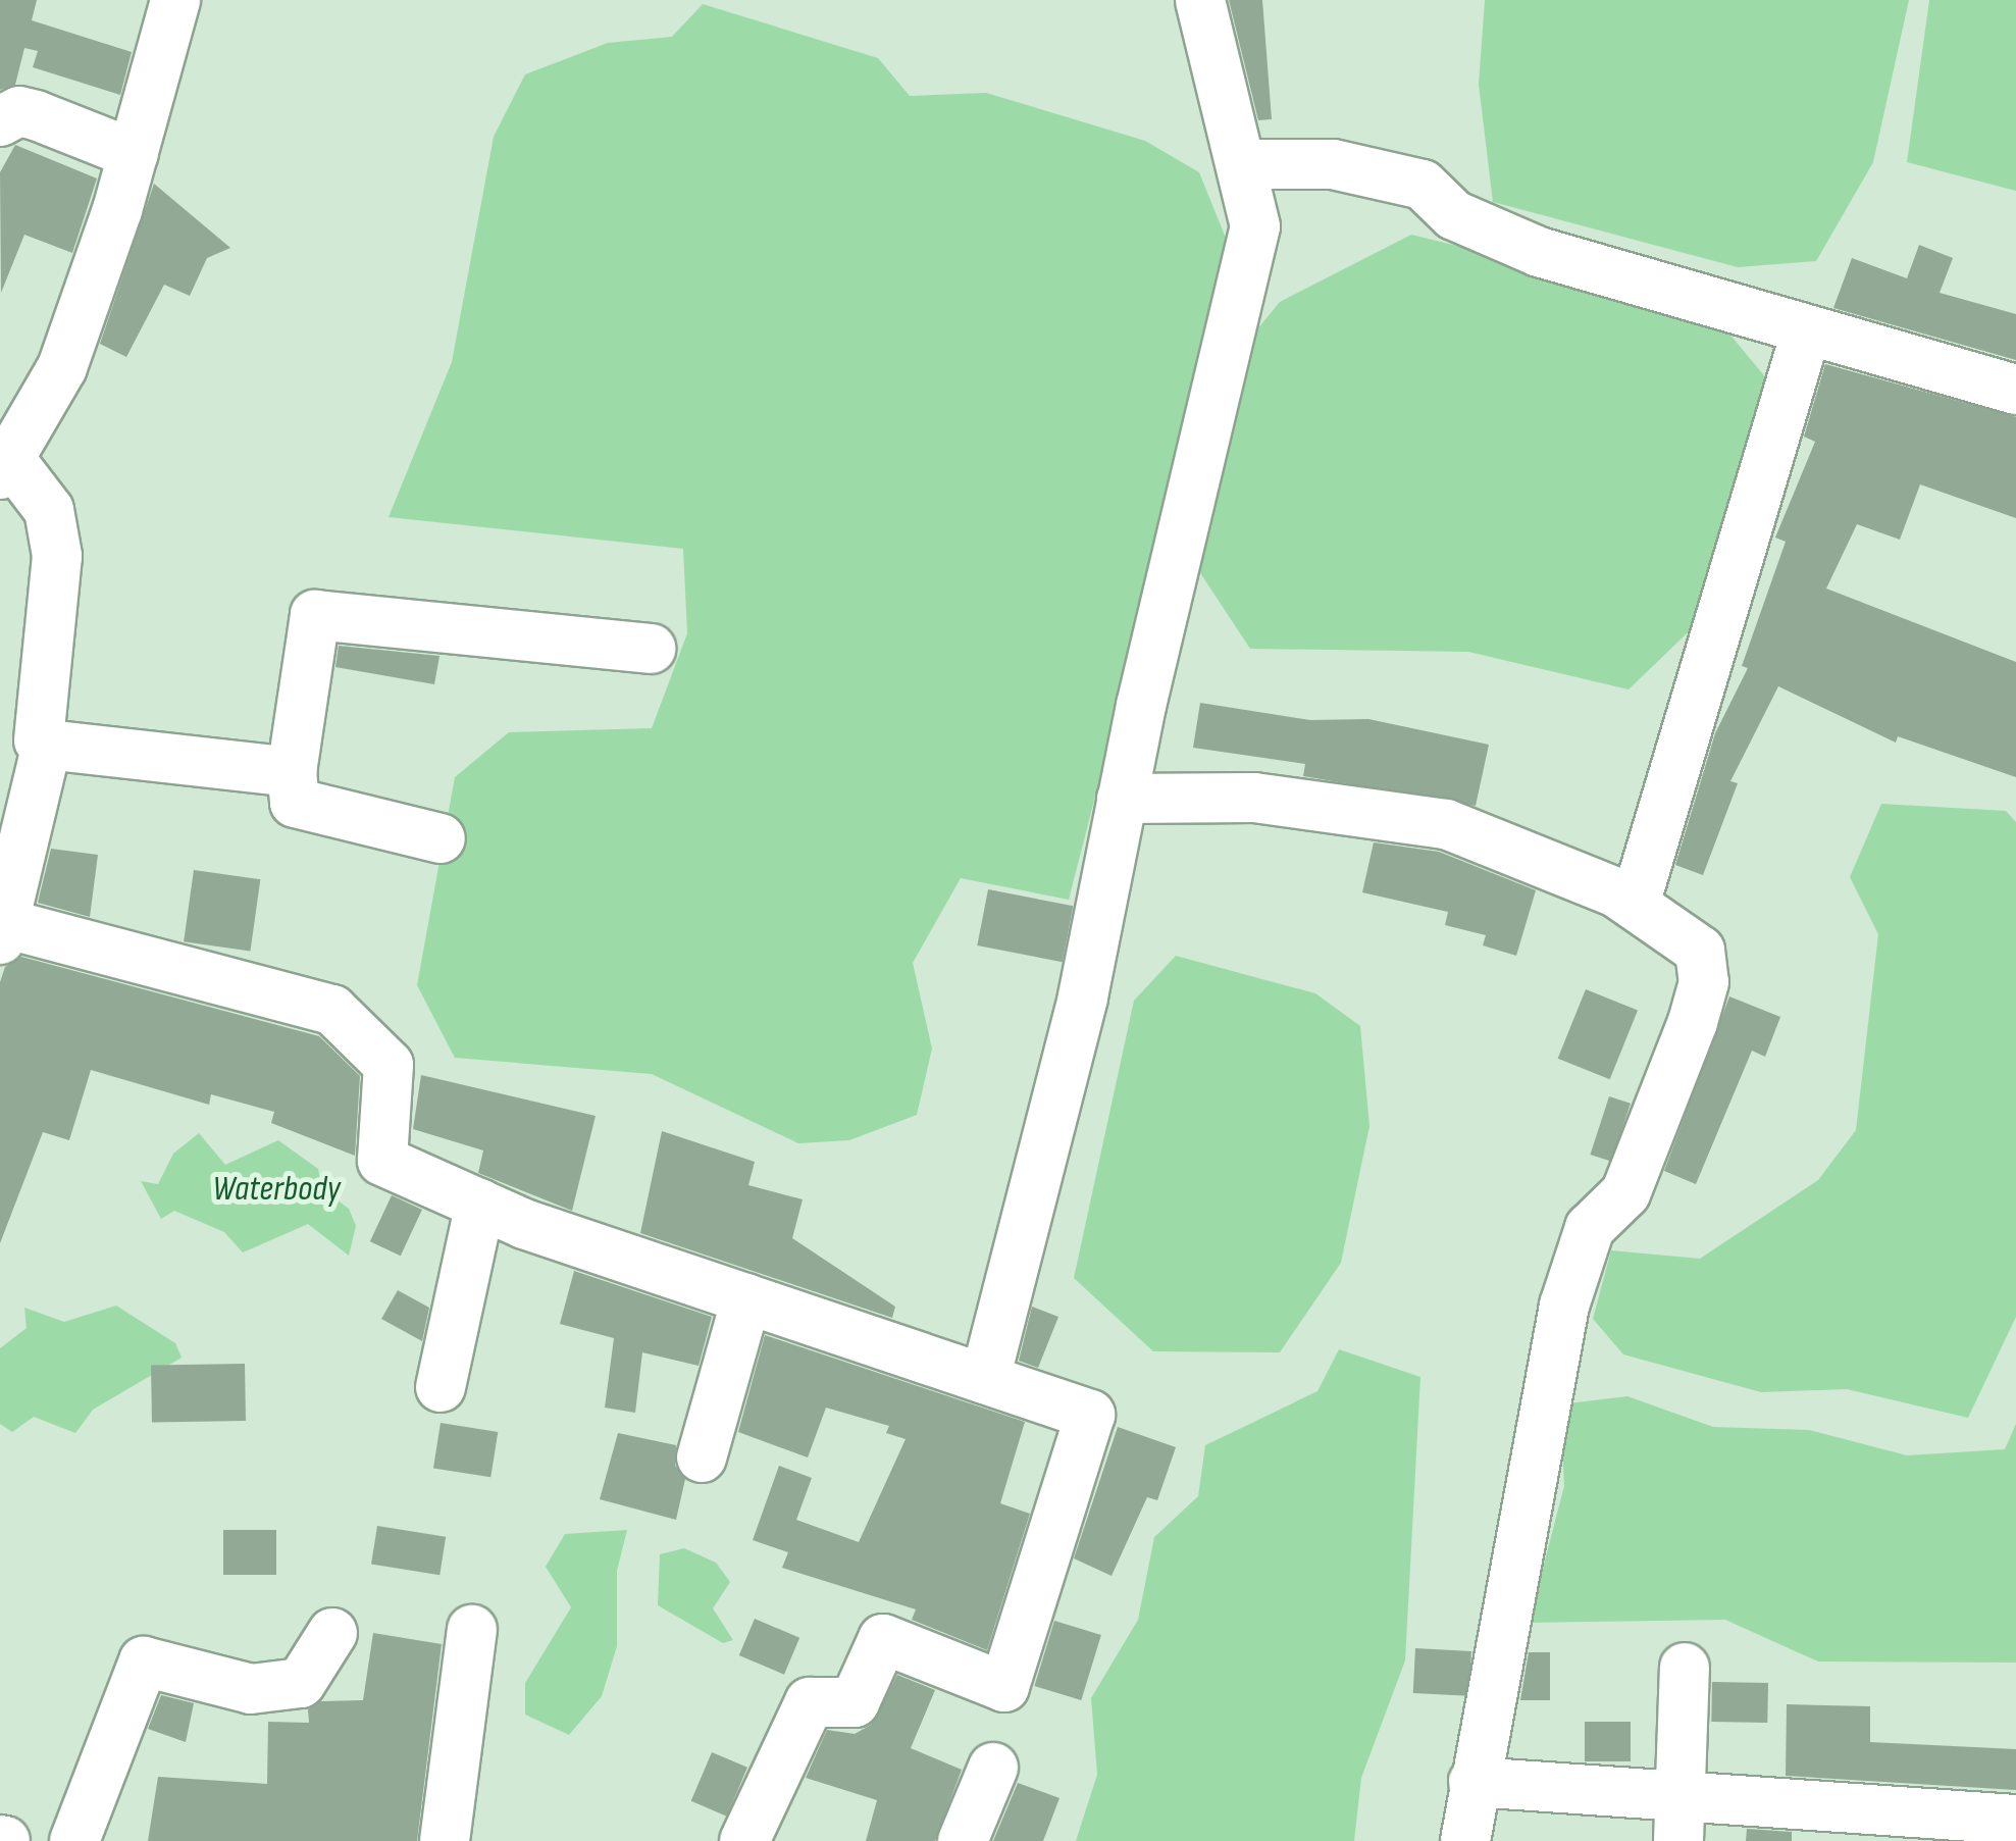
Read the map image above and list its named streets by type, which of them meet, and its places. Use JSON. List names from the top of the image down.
{
  "water": ["Waterbody"]
}
